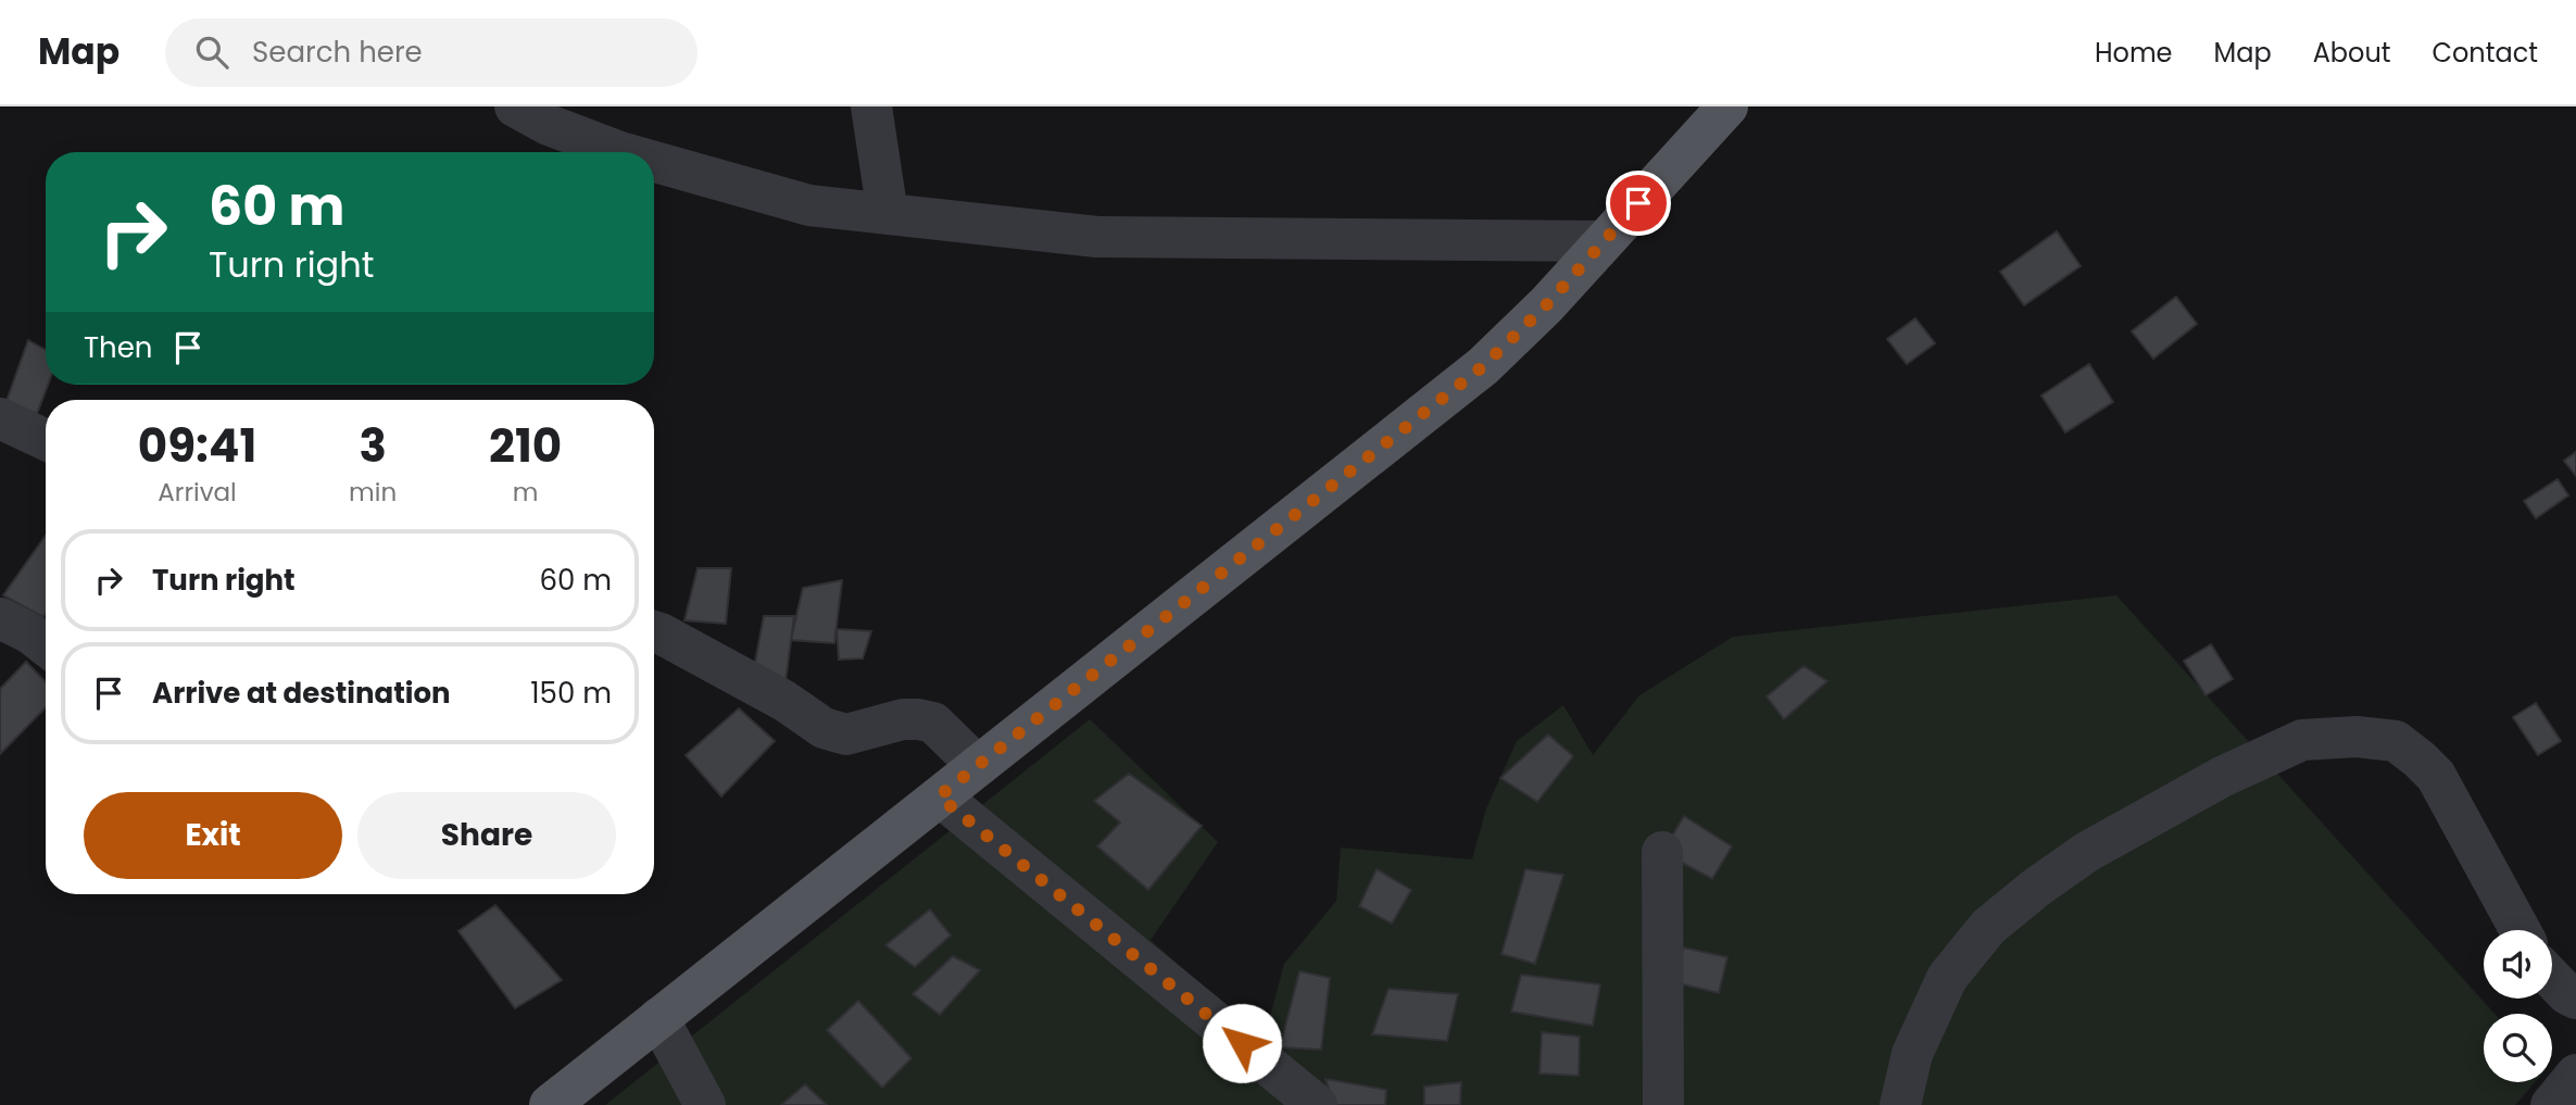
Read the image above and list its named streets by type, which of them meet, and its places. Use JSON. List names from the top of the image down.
{
  "page": {
    "header": "Map",
    "search": "Search here",
    "nav": [
      "Home",
      "Map",
      "About",
      "Contact"
    ],
    "turn": ["60 m", "Turn right"],
    "then": "Then",
    "eta": [
      "09:41",
      "Arrival",
      "3",
      "min",
      "210",
      "m"
    ],
    "list": [
      {
        "name": "Turn right",
        "value": "60 m"
      },
      {
        "name": "Arrive at destination",
        "value": "150 m"
      }
    ],
    "buttons": ["Exit", "Share"]
  }
}
